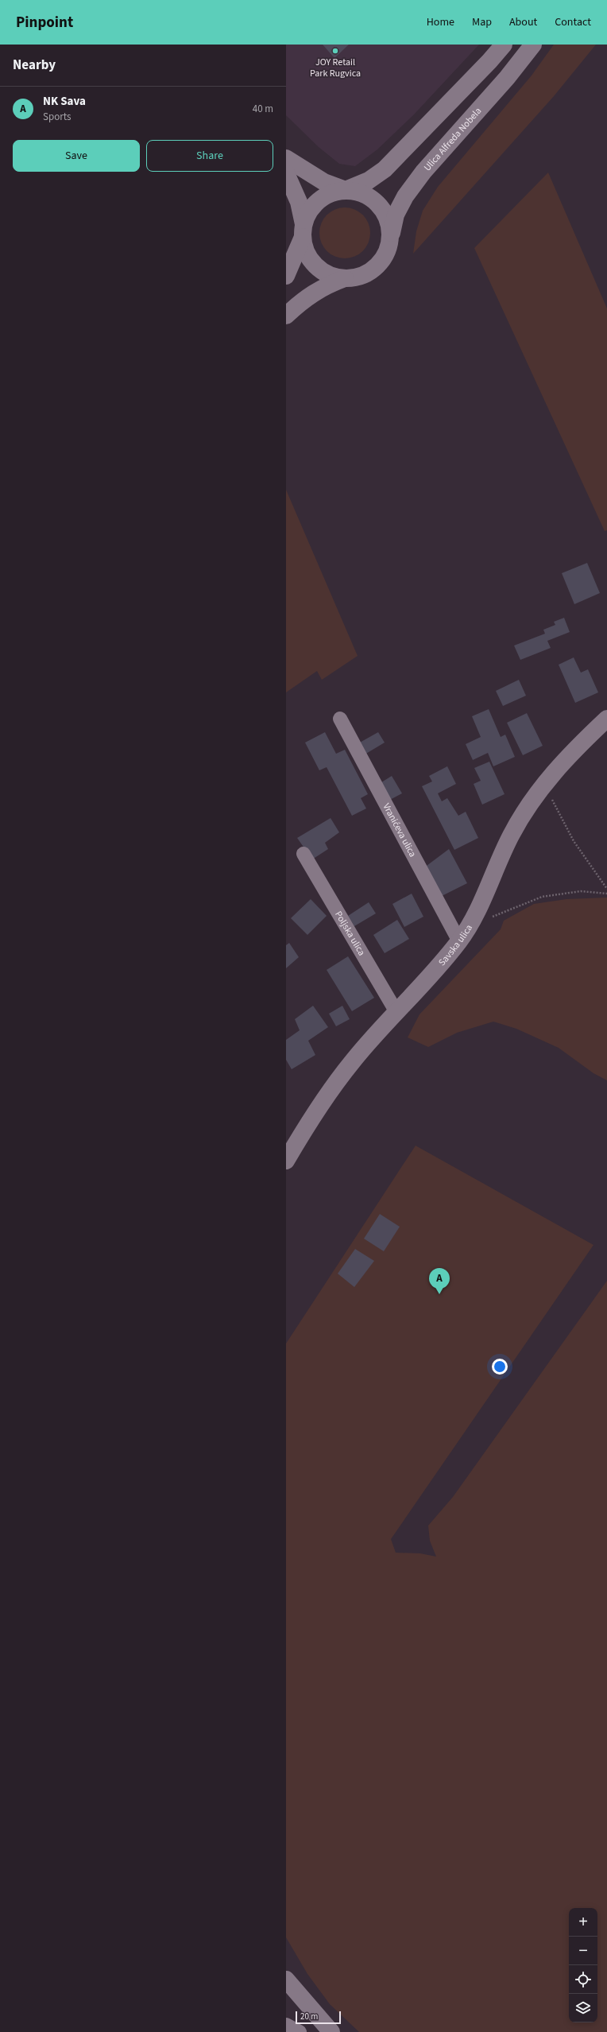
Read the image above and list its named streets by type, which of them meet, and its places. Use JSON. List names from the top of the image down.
{
  "streets": {
    "street": [
      "Ulica Alfreda Nobela",
      "Vranićeva ulica",
      "Poljska ulica",
      "Savska ulica"
    ]
  },
  "crossings": [
    ["Vranićeva ulica", "Savska ulica"],
    ["Poljska ulica", "Savska ulica"]
  ],
  "places": ["JOY Retail Park Rugvica"],
  "scale_bar": "20 m",
  "page": {
    "header": "Pinpoint",
    "nav": [
      "Home",
      "Map",
      "About",
      "Contact"
    ],
    "heading": "Nearby",
    "list": [
      {
        "mark": "A",
        "name": "NK Sava",
        "note": "Sports",
        "value": "40 m"
      }
    ],
    "buttons": ["Save", "Share"],
    "pins": "A",
    "map_buttons": ["+", "−"],
    "scale": "20 m"
  }
}
